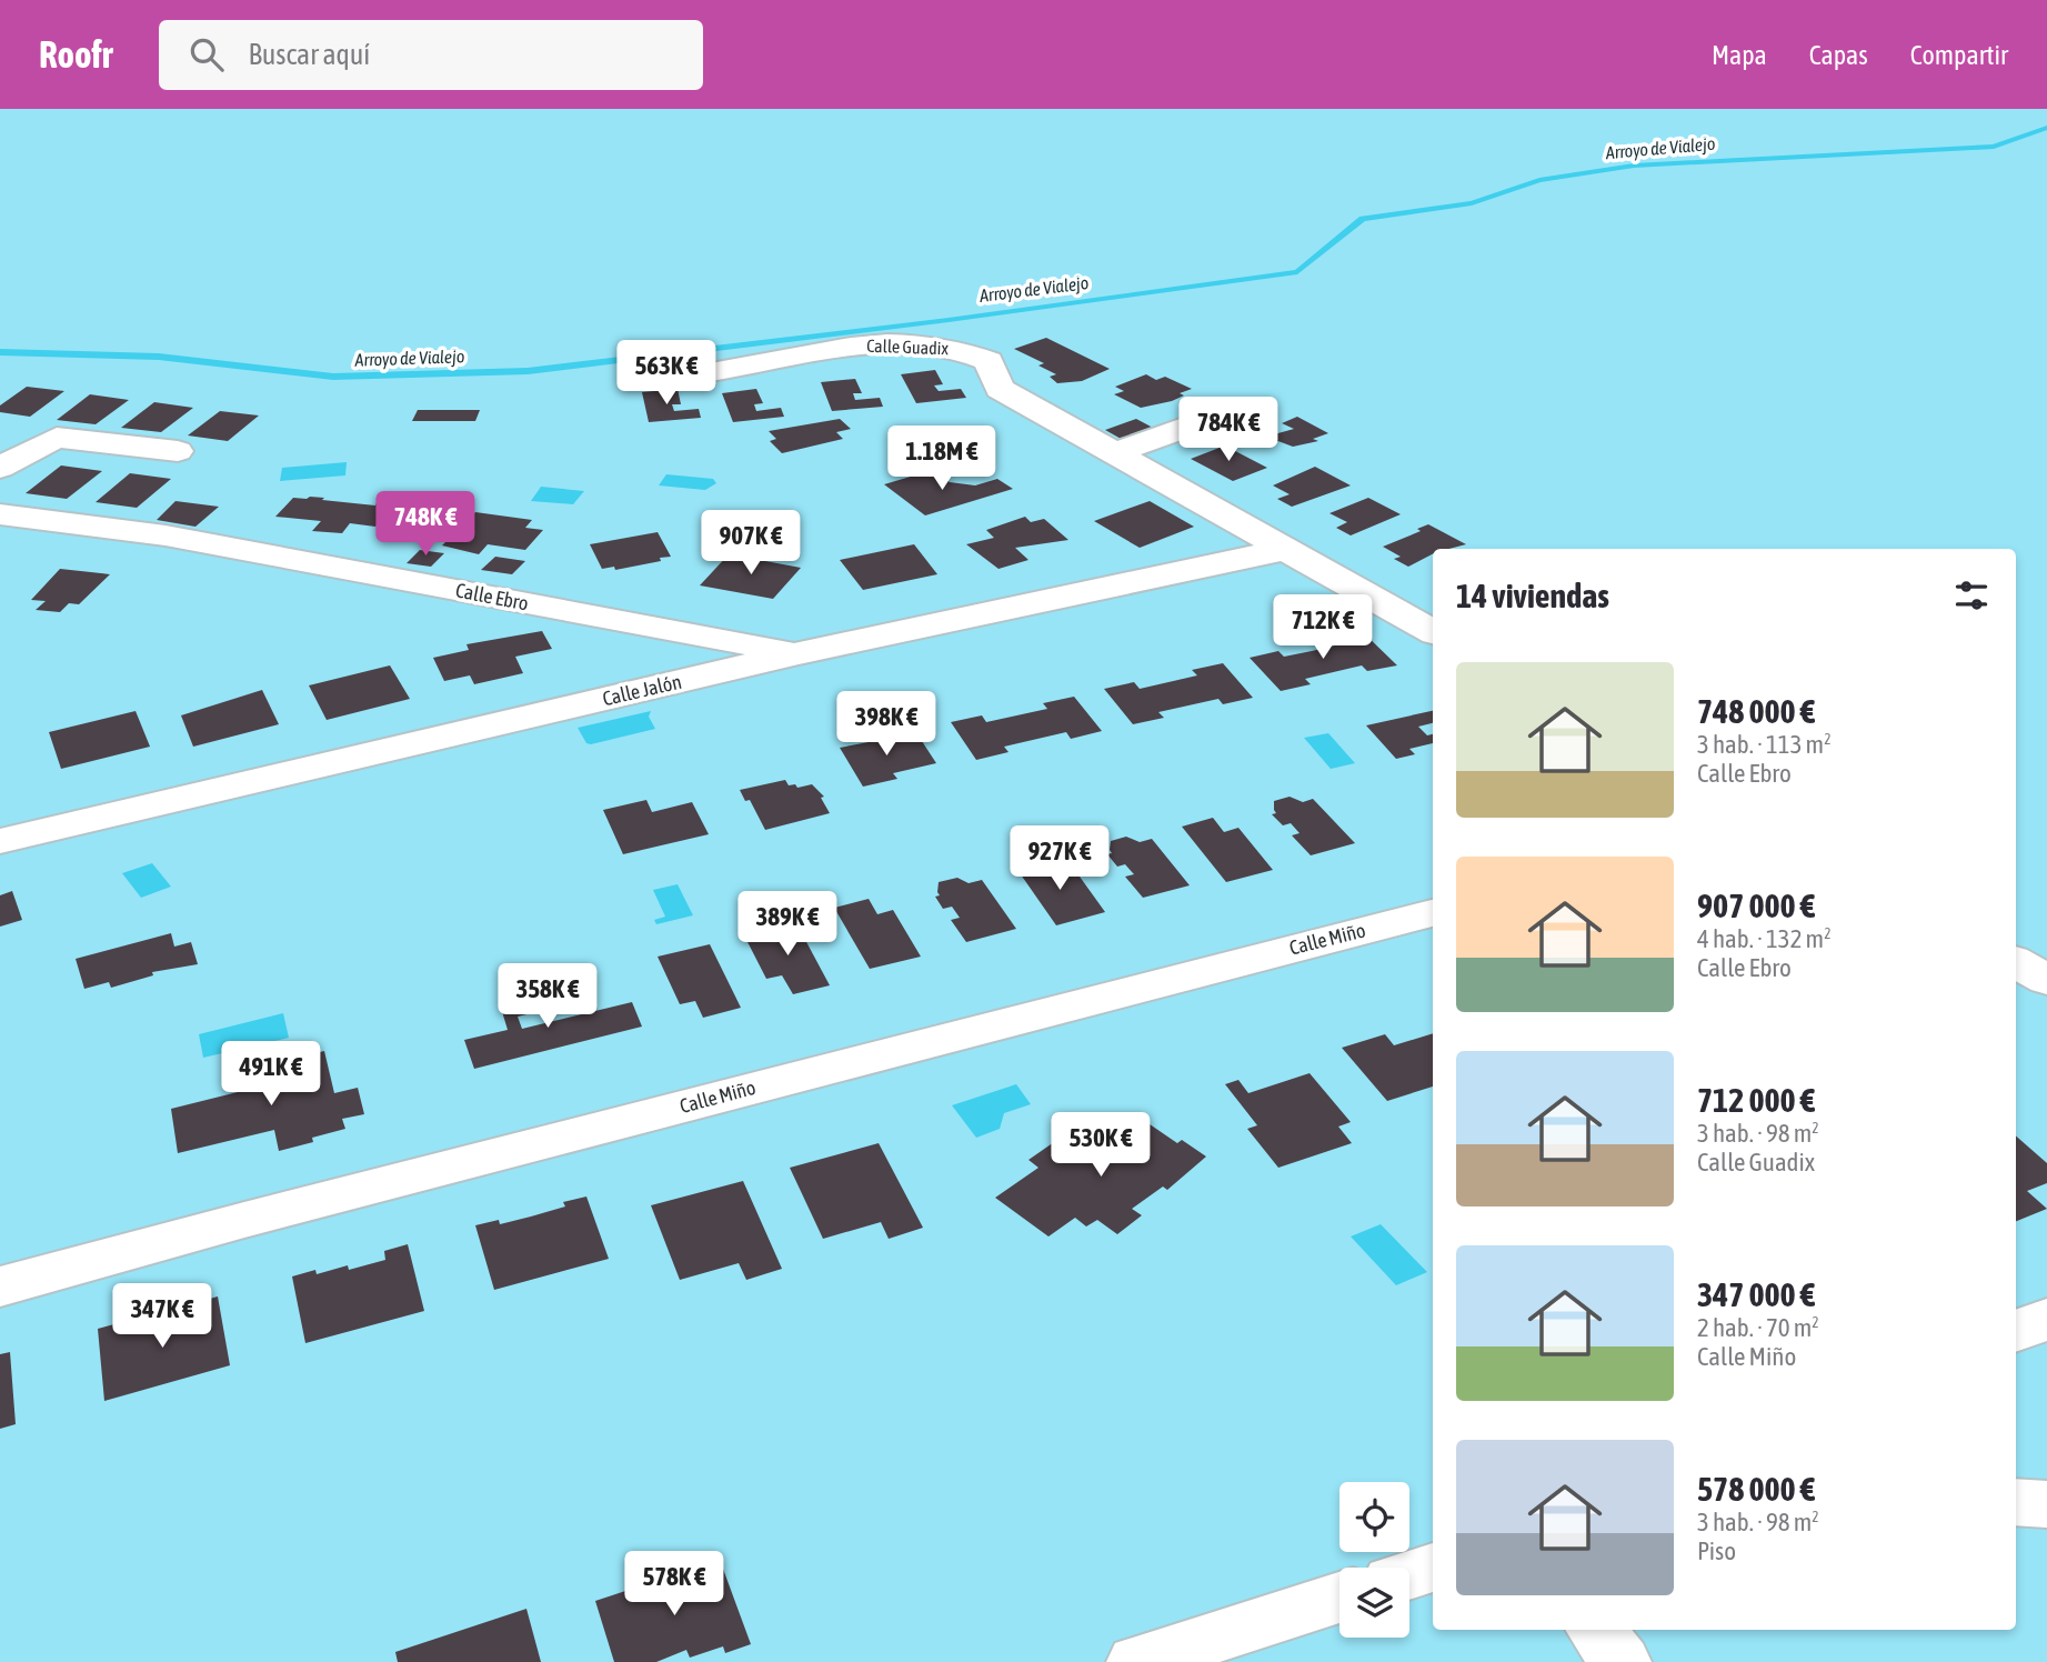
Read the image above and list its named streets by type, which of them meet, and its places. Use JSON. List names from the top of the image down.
{
  "streets": {
    "street": [
      "Calle Guadix",
      "Calle Ebro",
      "Calle Jalón",
      "Calle Miño"
    ]
  },
  "crossings": [
    ["Calle Guadix", "Calle Jalón"],
    ["Calle Ebro", "Calle Jalón"]
  ],
  "water": ["Arroyo de Vialejo"],
  "page": {
    "header": "Roofr",
    "search": "Buscar aquí",
    "nav": ["Mapa", "Capas", "Compartir"],
    "price": [
      "563K €",
      "784K €",
      "1.18M €",
      "748K €",
      "907K €",
      "712K €",
      "398K €",
      "927K €",
      "389K €",
      "358K €",
      "491K €",
      "530K €",
      "347K €",
      "578K €"
    ],
    "heading": "14 viviendas",
    "list": [
      {
        "name": "748 000 €",
        "note": "3 hab. · 113 m² · Calle Ebro"
      },
      {
        "name": "907 000 €",
        "note": "4 hab. · 132 m² · Calle Ebro"
      },
      {
        "name": "712 000 €",
        "note": "3 hab. · 98 m² · Calle Guadix"
      },
      {
        "name": "347 000 €",
        "note": "2 hab. · 70 m² · Calle Miño"
      },
      {
        "name": "578 000 €",
        "note": "3 hab. · 98 m² · Piso"
      }
    ]
  }
}
